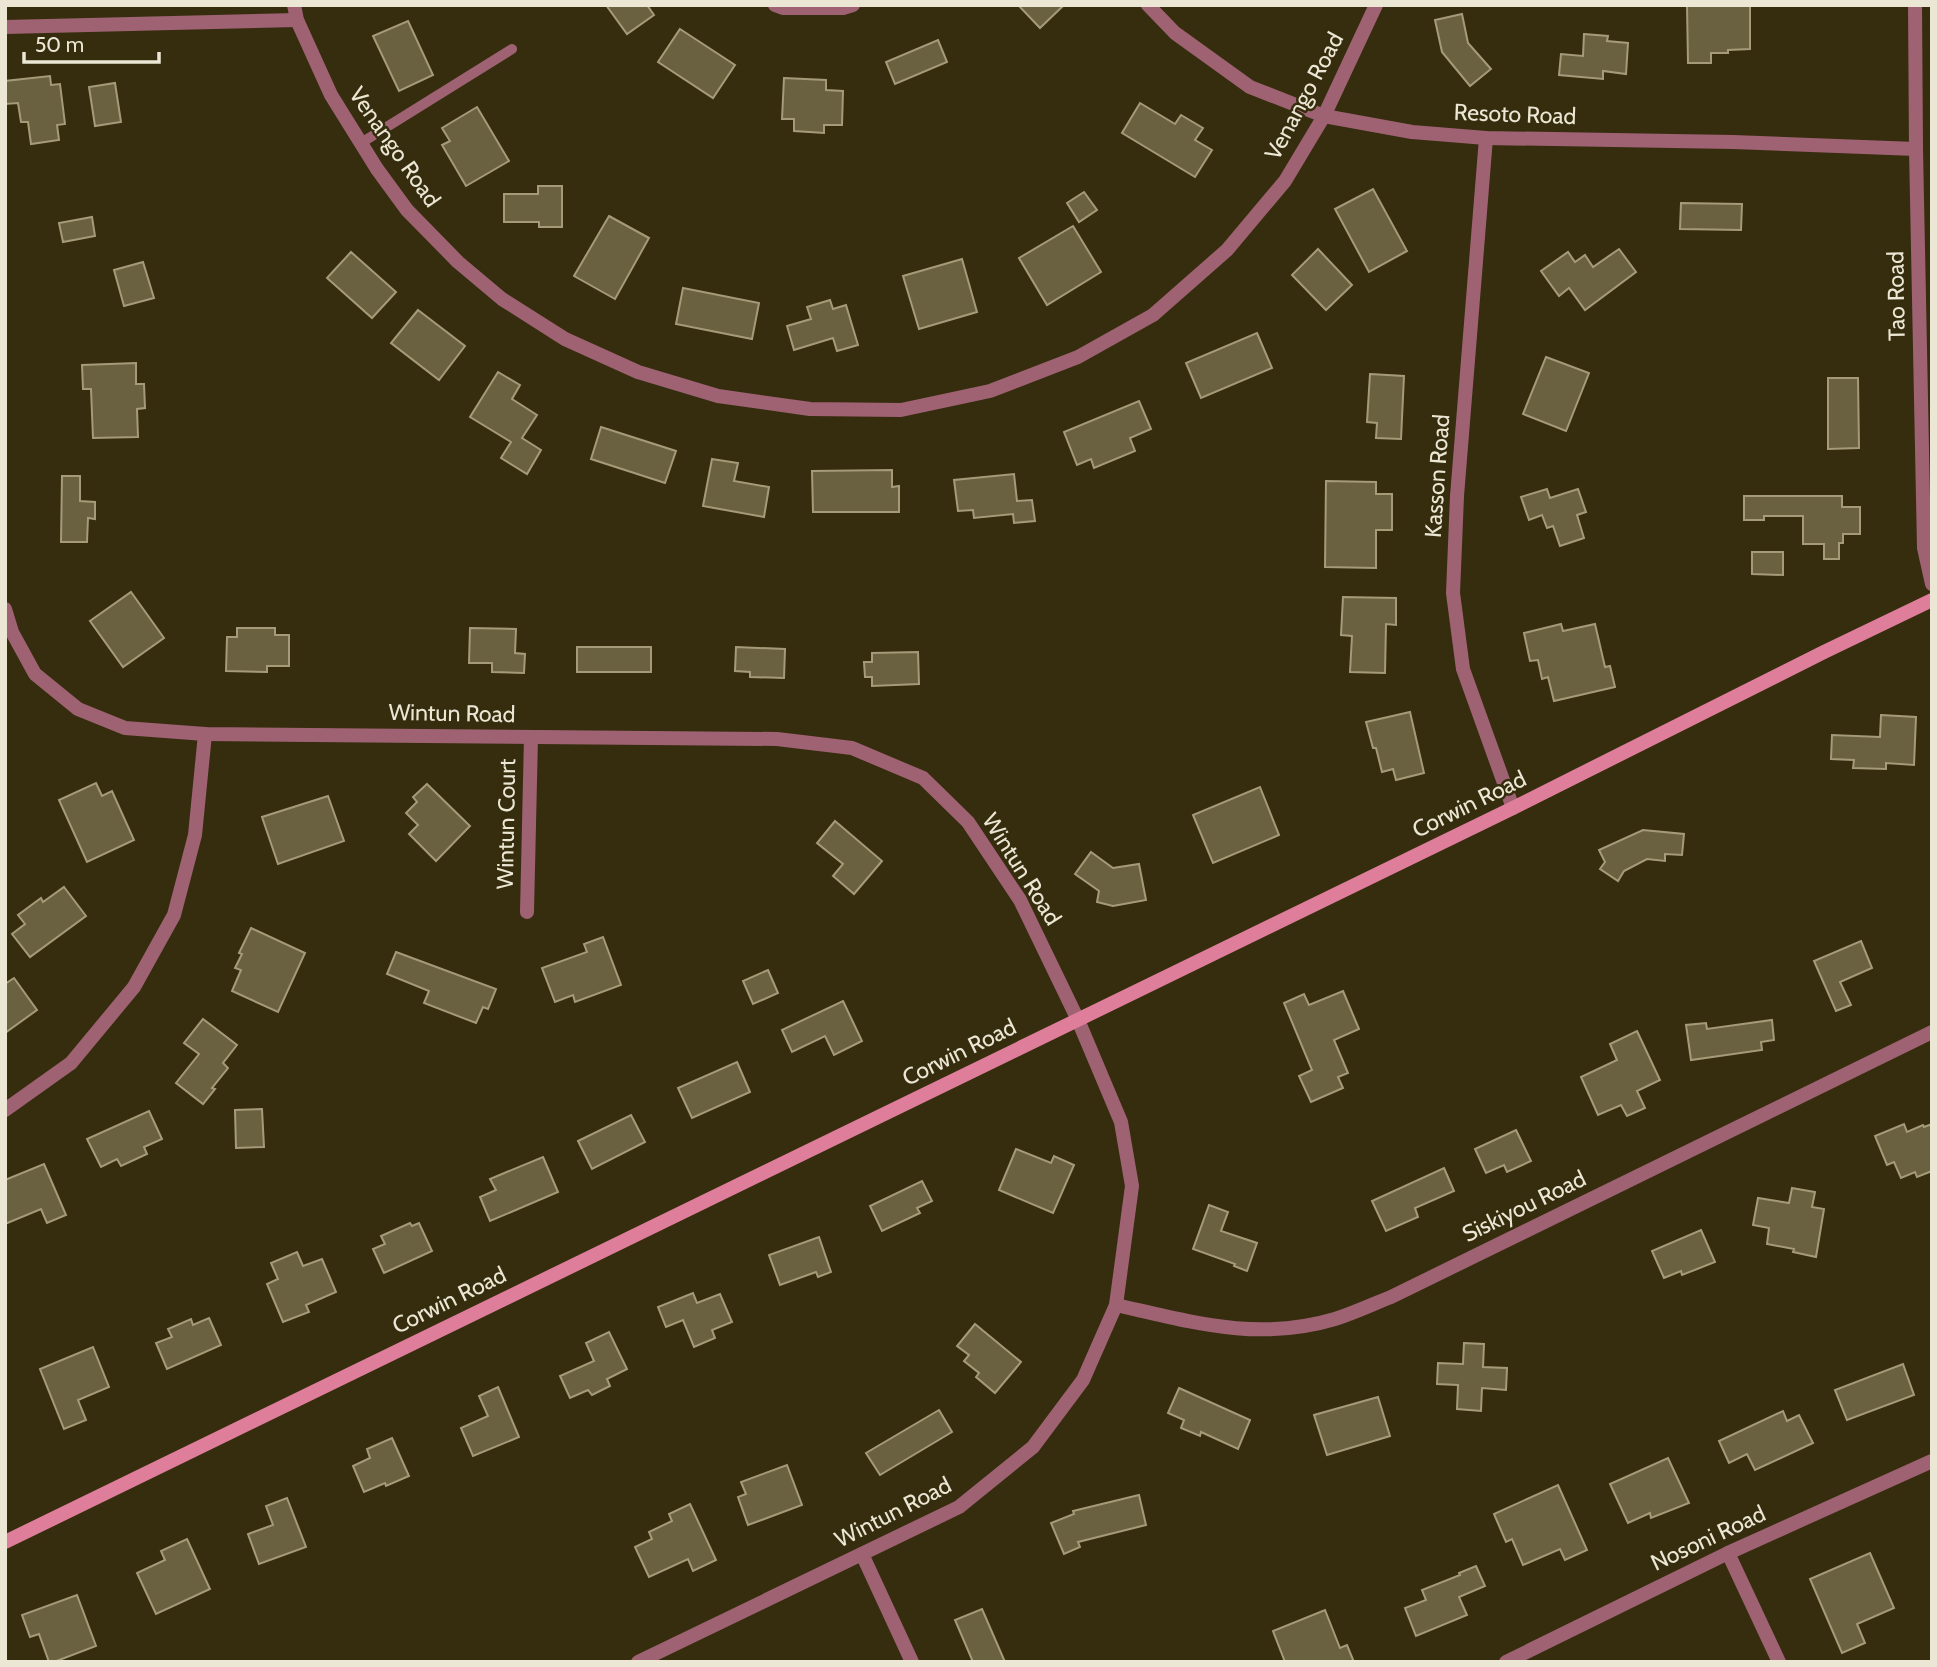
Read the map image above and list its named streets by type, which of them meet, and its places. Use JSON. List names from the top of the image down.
{
  "streets": {
    "main road": ["Corwin Road"],
    "street": [
      "Venango Road",
      "Resoto Road",
      "Tao Road",
      "Kasson Road",
      "Wintun Road",
      "Wintun Court",
      "Siskiyou Road",
      "Nosoni Road"
    ]
  },
  "crossings": [
    ["Venango Road", "Resoto Road"],
    ["Resoto Road", "Tao Road"],
    ["Resoto Road", "Kasson Road"],
    ["Kasson Road", "Corwin Road"],
    ["Wintun Road", "Corwin Road"],
    ["Wintun Road", "Wintun Court"],
    ["Wintun Road", "Siskiyou Road"]
  ],
  "scale_bar": "50 m"
}
